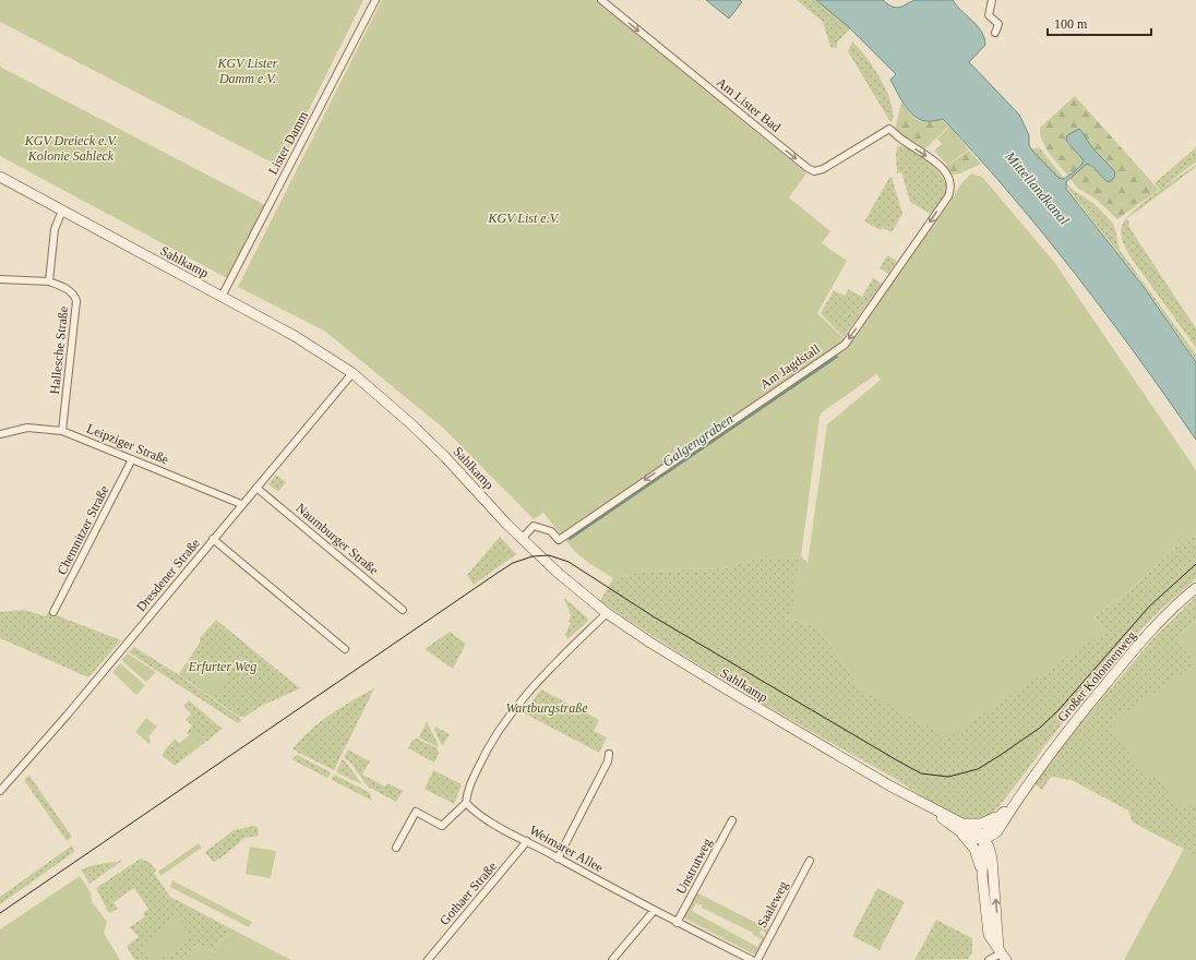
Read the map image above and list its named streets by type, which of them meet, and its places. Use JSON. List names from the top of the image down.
{
  "streets": {
    "street": [
      "Am Lister Bad",
      "Lister Damm",
      "Sahlkamp",
      "Hallesche Straße",
      "Am Jagdstall",
      "Leipziger Straße",
      "Chemnitzer Straße",
      "Naumburger Straße",
      "Dresdener Straße",
      "Großer Kolonnenweg",
      "Weimarer Allee",
      "Unstrutweg",
      "Gothaer Straße",
      "Saaleweg"
    ]
  },
  "crossings": [
    ["Am Lister Bad", "Am Jagdstall"],
    ["Lister Damm", "Sahlkamp"],
    ["Sahlkamp", "Am Jagdstall"],
    ["Sahlkamp", "Dresdener Straße"],
    ["Sahlkamp", "Großer Kolonnenweg"],
    ["Hallesche Straße", "Leipziger Straße"],
    ["Leipziger Straße", "Chemnitzer Straße"],
    ["Leipziger Straße", "Dresdener Straße"],
    ["Naumburger Straße", "Dresdener Straße"],
    ["Weimarer Allee", "Unstrutweg"],
    ["Weimarer Allee", "Gothaer Straße"]
  ],
  "one_way": ["Am Lister Bad", "Am Jagdstall"],
  "water": ["Mittellandkanal", "Galgengraben"],
  "parks": [
    "KGV Lister Damm e.V.",
    "KGV Dreieck e.V. Kolonie Sahleck",
    "KGV List e.V.",
    "Erfurter Weg",
    "Wartburgstraße"
  ],
  "scale_bar": "100 m"
}
